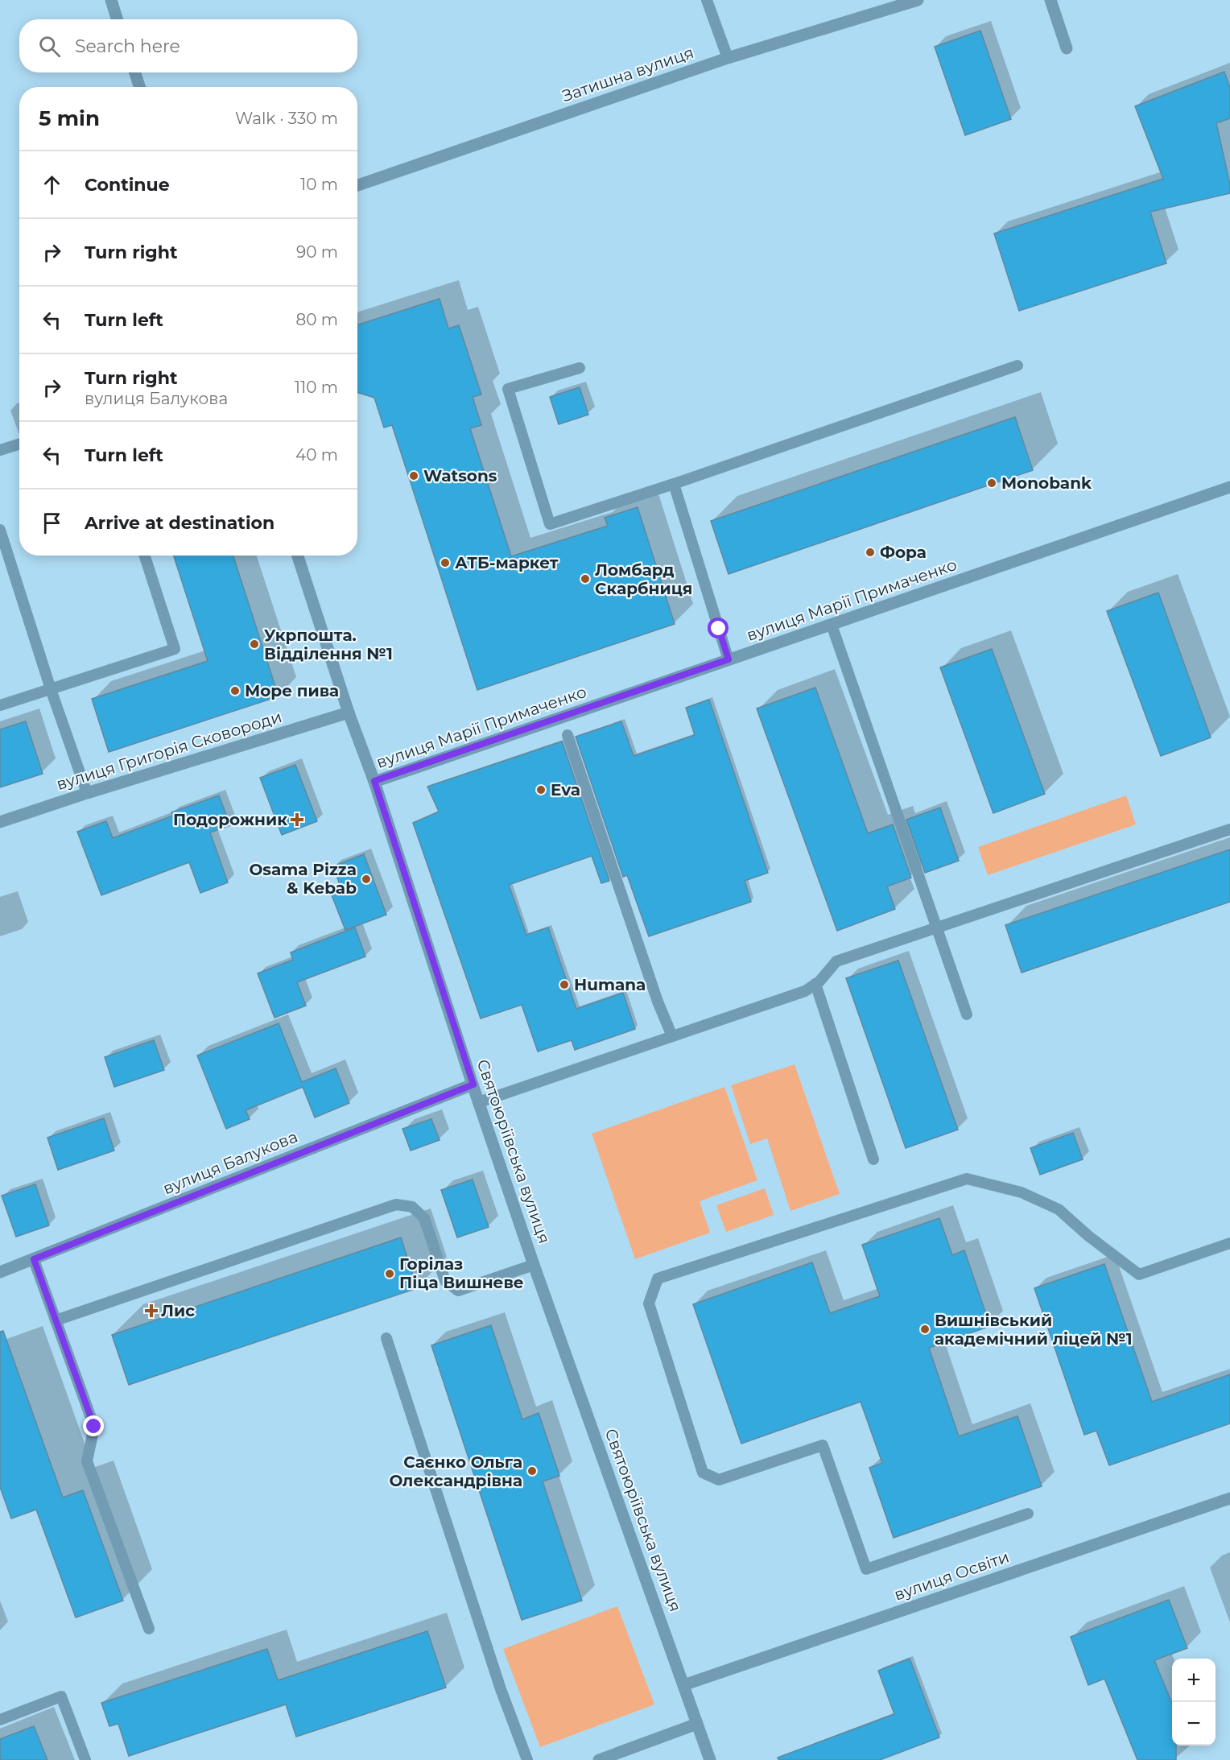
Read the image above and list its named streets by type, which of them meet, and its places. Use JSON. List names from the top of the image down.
{
  "streets": {
    "street": [
      "Затишна вулиця",
      "вулиця Марії Примаченко",
      "вулиця Григорія Сковороди",
      "Святоюріївська вулиця",
      "вулиця Балукова",
      "вулиця Освіти"
    ]
  },
  "crossings": [
    ["вулиця Марії Примаченко", "Святоюріївська вулиця"],
    ["вулиця Григорія Сковороди", "Святоюріївська вулиця"],
    ["Святоюріївська вулиця", "вулиця Балукова"],
    ["Святоюріївська вулиця", "вулиця Освіти"]
  ],
  "places": {
    "other": [
      "Watsons",
      "Monobank",
      "Фора",
      "АТБ-маркет",
      "Ломбард Скарбниця",
      "Укрпошта. Відділення №1",
      "Море пива",
      "Eva",
      "Osama Pizza & Kebab",
      "Humana",
      "Горілаз Піца Вишневе",
      "Вишнівський академічний ліцей №1",
      "Саєнко Ольга Олександрівна"
    ],
    "health": ["Подорожник", "Лис"]
  },
  "page": {
    "search": "Search here",
    "heading": ["5 min", "Walk · 330 m"],
    "list": [
      ["Continue", "10 m"],
      ["Turn right", "90 m"],
      ["Turn left", "80 m"],
      ["Turn right", "вулиця Балукова", "110 m"],
      ["Turn left", "40 m"],
      "Arrive at destination"
    ],
    "map_buttons": ["+", "−"]
  }
}
